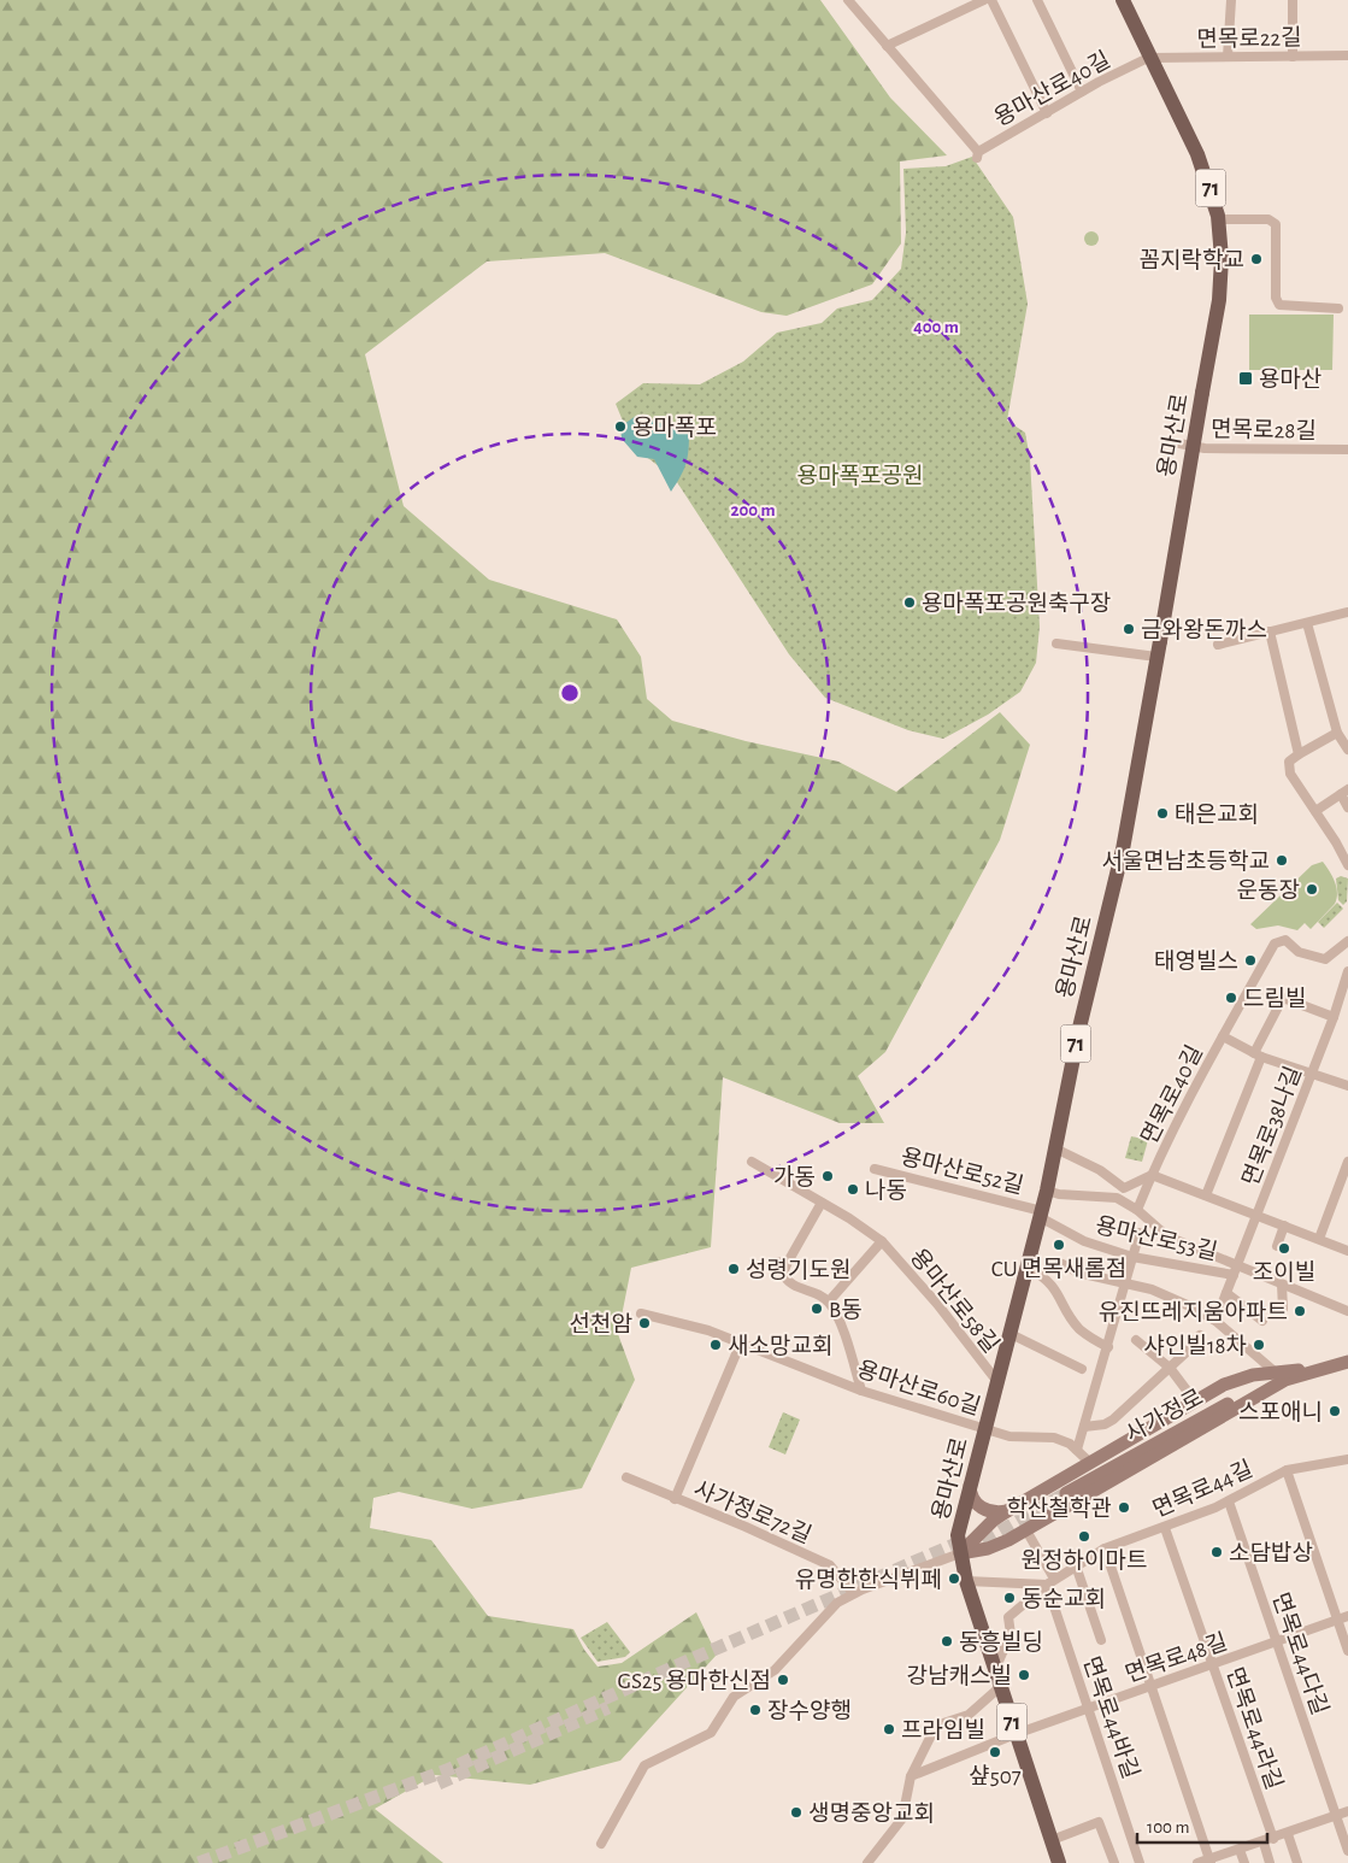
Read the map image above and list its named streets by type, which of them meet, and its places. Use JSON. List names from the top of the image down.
{
  "streets": {
    "main road": ["71", "용마산로", "사가정로"],
    "street": [
      "면목로22길",
      "용마산로40길",
      "면목로28길",
      "면목로40길",
      "면목로38나길",
      "용마산로52길",
      "용마산로53길",
      "용마산로58길",
      "용마산로60길",
      "면목로44길",
      "사가정로72길",
      "면목로44다길",
      "면목로48길",
      "면목로44바길",
      "면목로44라길"
    ]
  },
  "crossings": [
    ["면목로22길", "용마산로40길"],
    ["면목로22길", "용마산로"],
    ["용마산로40길", "용마산로"],
    ["용마산로", "용마산로52길"],
    ["용마산로", "용마산로53길"],
    ["용마산로", "용마산로58길"],
    ["용마산로", "용마산로60길"],
    ["용마산로", "면목로48길"],
    ["면목로40길", "면목로38나길"],
    ["면목로38나길", "용마산로53길"],
    ["용마산로52길", "용마산로53길"],
    ["면목로44길", "면목로44다길"],
    ["면목로44길", "면목로44바길"],
    ["면목로44길", "면목로44라길"],
    ["면목로44다길", "면목로48길"],
    ["면목로48길", "면목로44바길"],
    ["면목로48길", "면목로44라길"]
  ],
  "parks": ["용마폭포공원"],
  "places": {
    "other": [
      "꼼지락학교",
      "용마폭포",
      "용마폭포공원축구장",
      "금와왕돈까스",
      "태은교회",
      "서울면남초등학교",
      "운동장",
      "태영빌스",
      "드림빌",
      "가동",
      "나동",
      "CU 면목새롬점",
      "조이빌",
      "성령기도원",
      "B동",
      "유진뜨레지움아파트",
      "선천암",
      "새소망교회",
      "샤인빌18차",
      "스포애니",
      "학산철학관",
      "원정하이마트",
      "소담밥상",
      "유명한한식뷔페",
      "동순교회",
      "동흥빌딩",
      "강남캐스빌",
      "GS25 용마한신점",
      "장수양행",
      "프라임빌",
      "샾507",
      "생명중앙교회"
    ],
    "transit": ["용마산"]
  },
  "scale_bar": "100 m",
  "rings": ["400 m", "200 m"]
}
